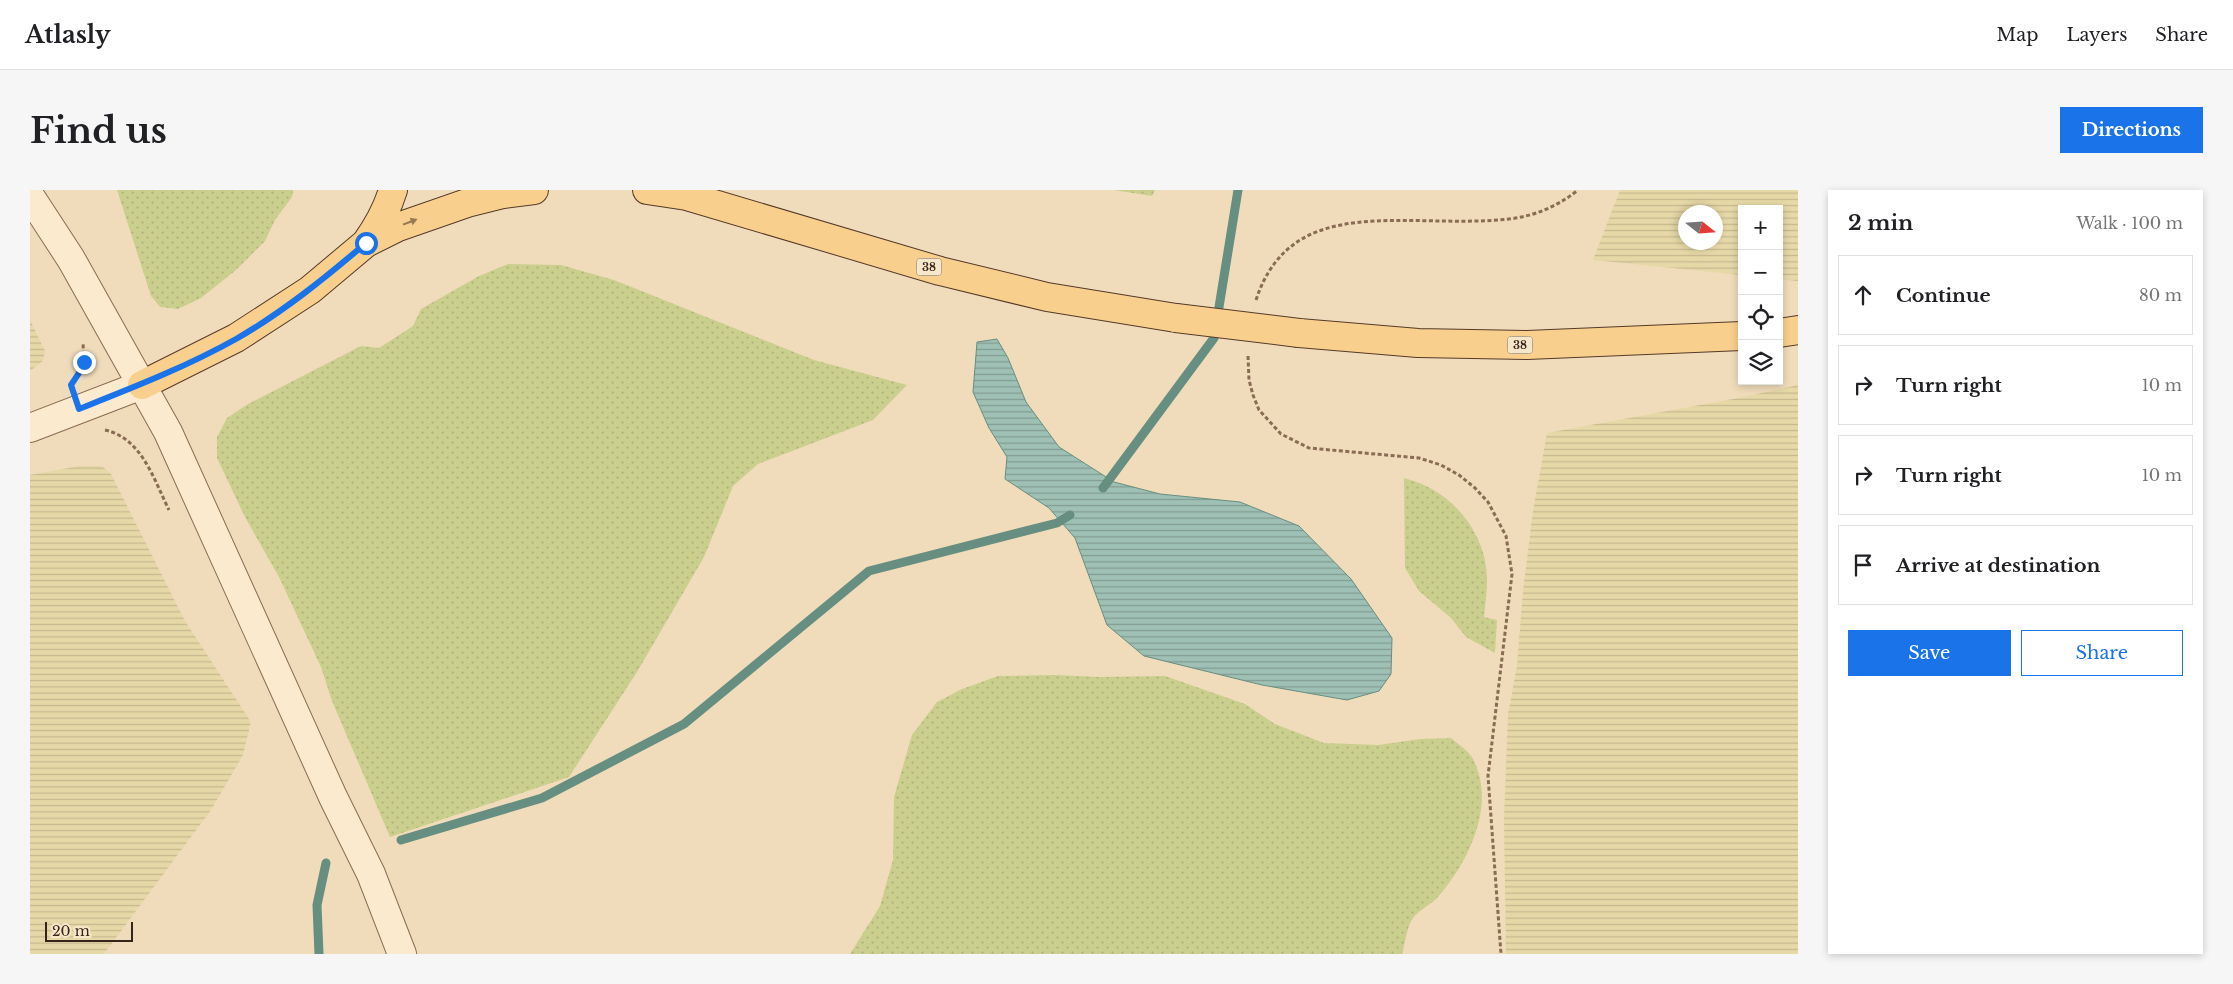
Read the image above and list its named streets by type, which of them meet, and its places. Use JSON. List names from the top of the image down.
{
  "streets": {
    "main road": ["38"]
  },
  "scale_bar": "20 m",
  "north": "right",
  "page": {
    "header": "Atlasly",
    "nav": ["Map", "Layers", "Share"],
    "buttons": [
      "Directions",
      ["Save", "Share"]
    ],
    "title": "Find us",
    "heading": ["2 min", "Walk · 100 m"],
    "map_buttons": ["+", "−"],
    "list": [
      ["Continue", "80 m"],
      ["Turn right", "10 m"],
      ["Turn right", "10 m"],
      "Arrive at destination"
    ],
    "scale": "20 m"
  }
}
